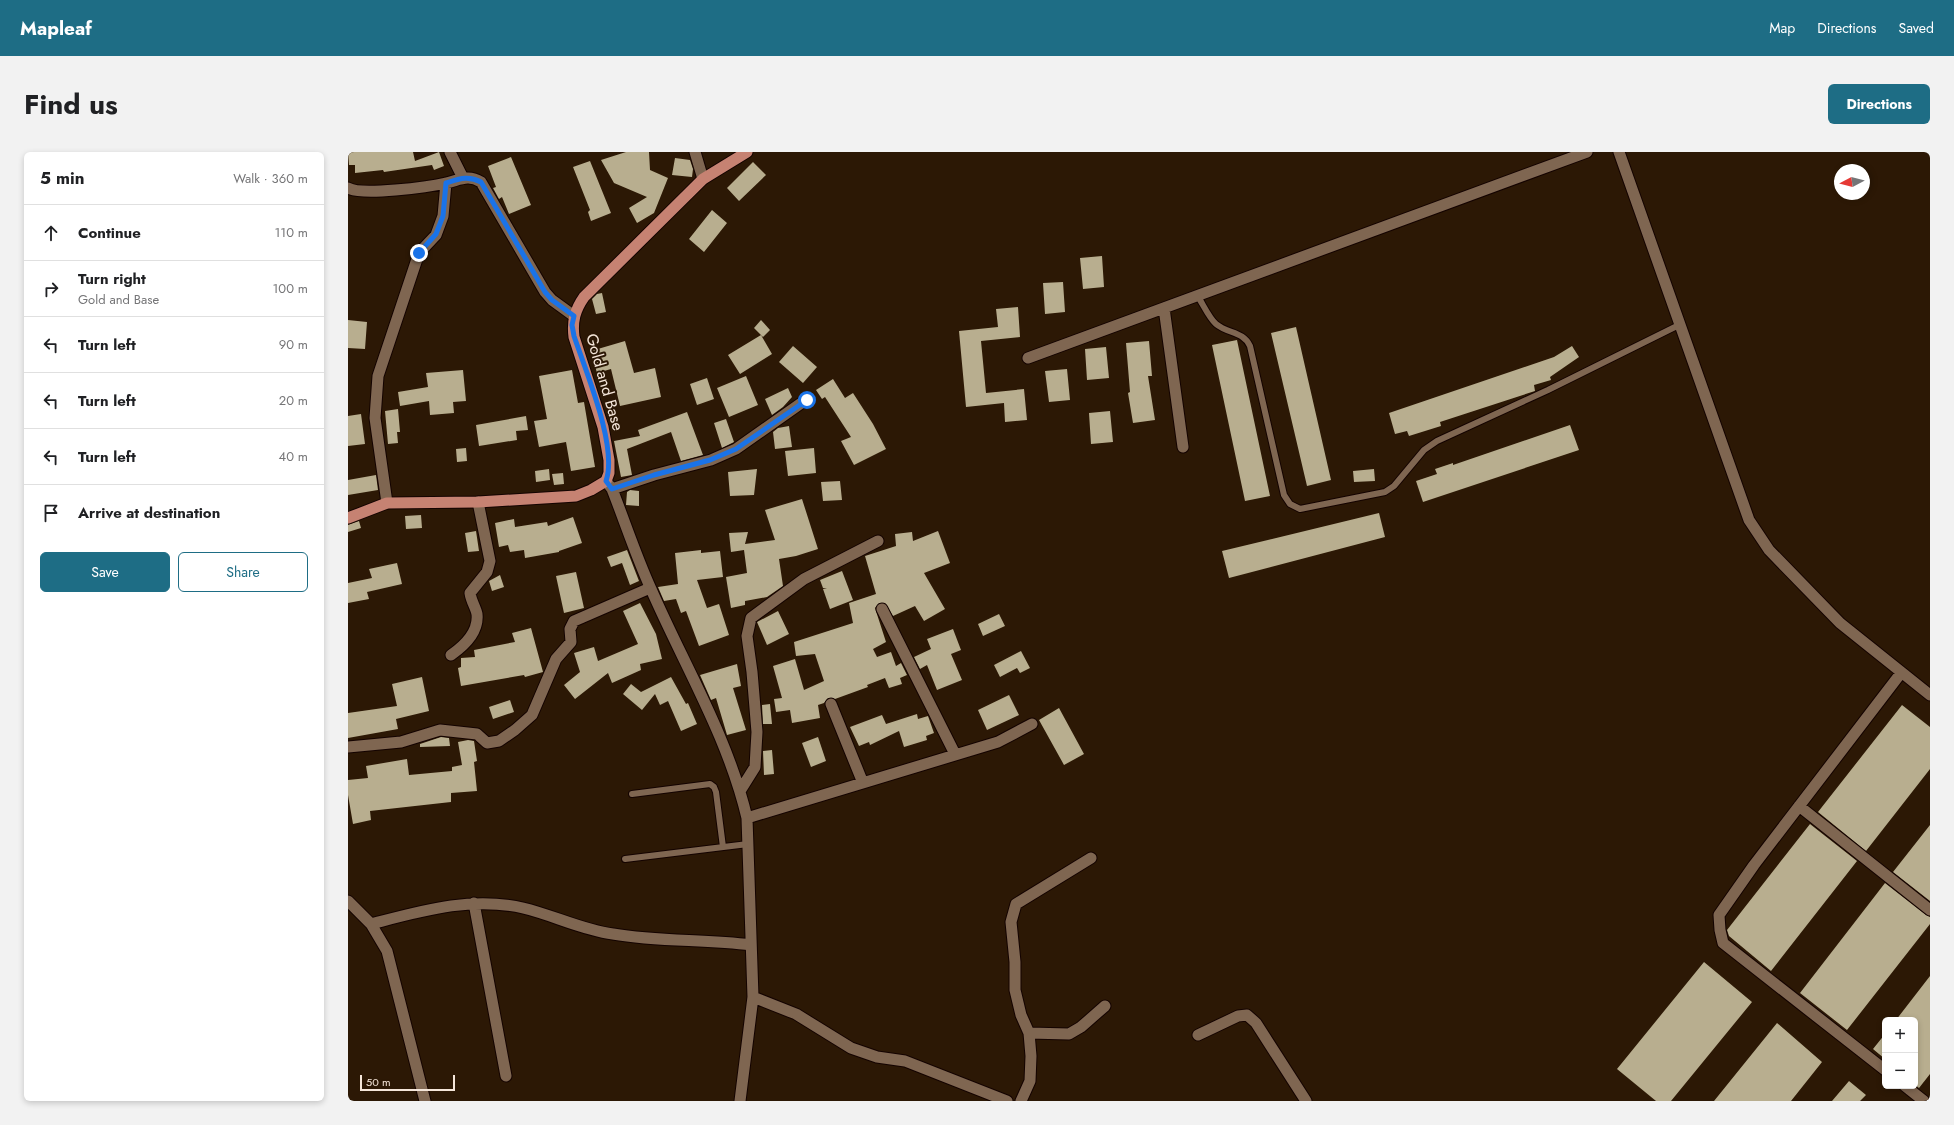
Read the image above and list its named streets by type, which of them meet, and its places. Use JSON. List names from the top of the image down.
{
  "streets": {
    "main road": ["Gold and Base"]
  },
  "scale_bar": "50 m",
  "north": "left",
  "page": {
    "header": "Mapleaf",
    "nav": ["Map", "Directions", "Saved"],
    "title": "Find us",
    "buttons": [
      "Directions",
      ["Save", "Share"]
    ],
    "heading": ["5 min", "Walk · 360 m"],
    "list": [
      ["Continue", "110 m"],
      ["Turn right", "Gold and Base", "100 m"],
      ["Turn left", "90 m"],
      ["Turn left", "20 m"],
      ["Turn left", "40 m"],
      "Arrive at destination"
    ],
    "map_buttons": ["+", "−"],
    "scale": "50 m"
  }
}
